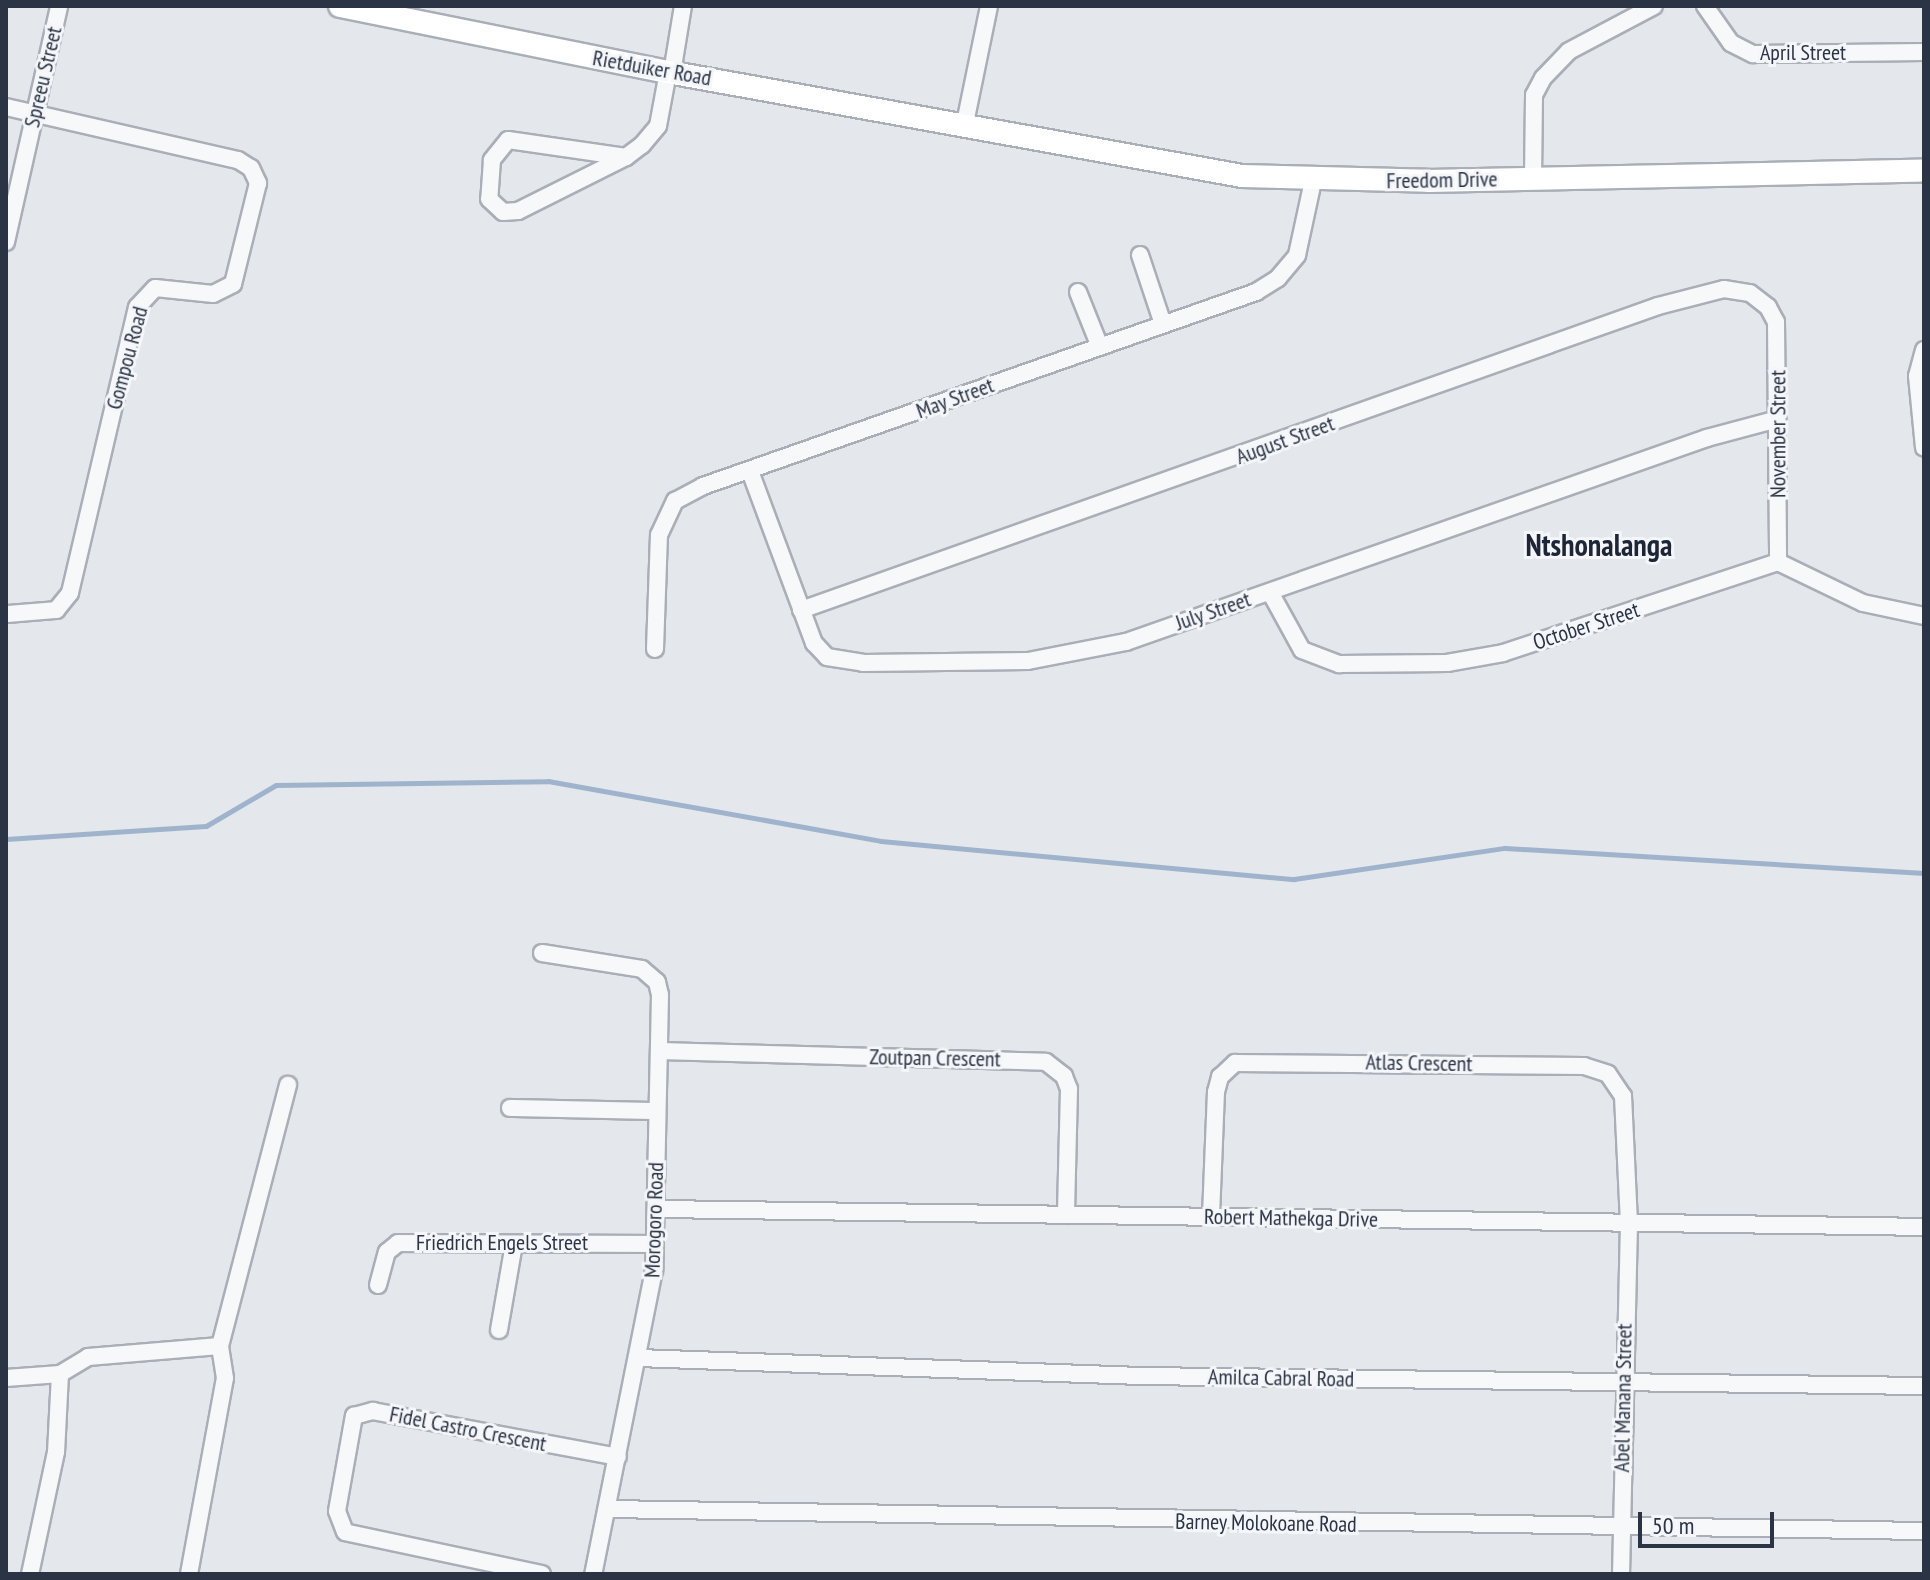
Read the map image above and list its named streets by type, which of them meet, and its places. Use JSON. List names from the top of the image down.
{
  "streets": {
    "street": [
      "April Street",
      "Rietduiker Road",
      "Spreeu Street",
      "Freedom Drive",
      "Gompou Road",
      "May Street",
      "November Street",
      "August Street",
      "July Street",
      "October Street",
      "Zoutpan Crescent",
      "Atlas Crescent",
      "Robert Mathekga Drive",
      "Morogoro Road",
      "Friedrich Engels Street",
      "Amilca Cabral Road",
      "Abel Manana Street",
      "Fidel Castro Crescent",
      "Barney Molokoane Road"
    ]
  },
  "crossings": [
    ["Rietduiker Road", "Freedom Drive"],
    ["Spreeu Street", "Gompou Road"],
    ["Freedom Drive", "May Street"],
    ["May Street", "July Street"],
    ["November Street", "August Street"],
    ["November Street", "July Street"],
    ["November Street", "October Street"],
    ["August Street", "July Street"],
    ["July Street", "October Street"],
    ["Zoutpan Crescent", "Robert Mathekga Drive"],
    ["Zoutpan Crescent", "Morogoro Road"],
    ["Atlas Crescent", "Robert Mathekga Drive"],
    ["Atlas Crescent", "Abel Manana Street"],
    ["Robert Mathekga Drive", "Morogoro Road"],
    ["Robert Mathekga Drive", "Abel Manana Street"],
    ["Morogoro Road", "Friedrich Engels Street"],
    ["Morogoro Road", "Amilca Cabral Road"],
    ["Morogoro Road", "Fidel Castro Crescent"],
    ["Morogoro Road", "Barney Molokoane Road"],
    ["Amilca Cabral Road", "Abel Manana Street"],
    ["Abel Manana Street", "Barney Molokoane Road"]
  ],
  "districts": ["Ntshonalanga"],
  "scale_bar": "50 m"
}
